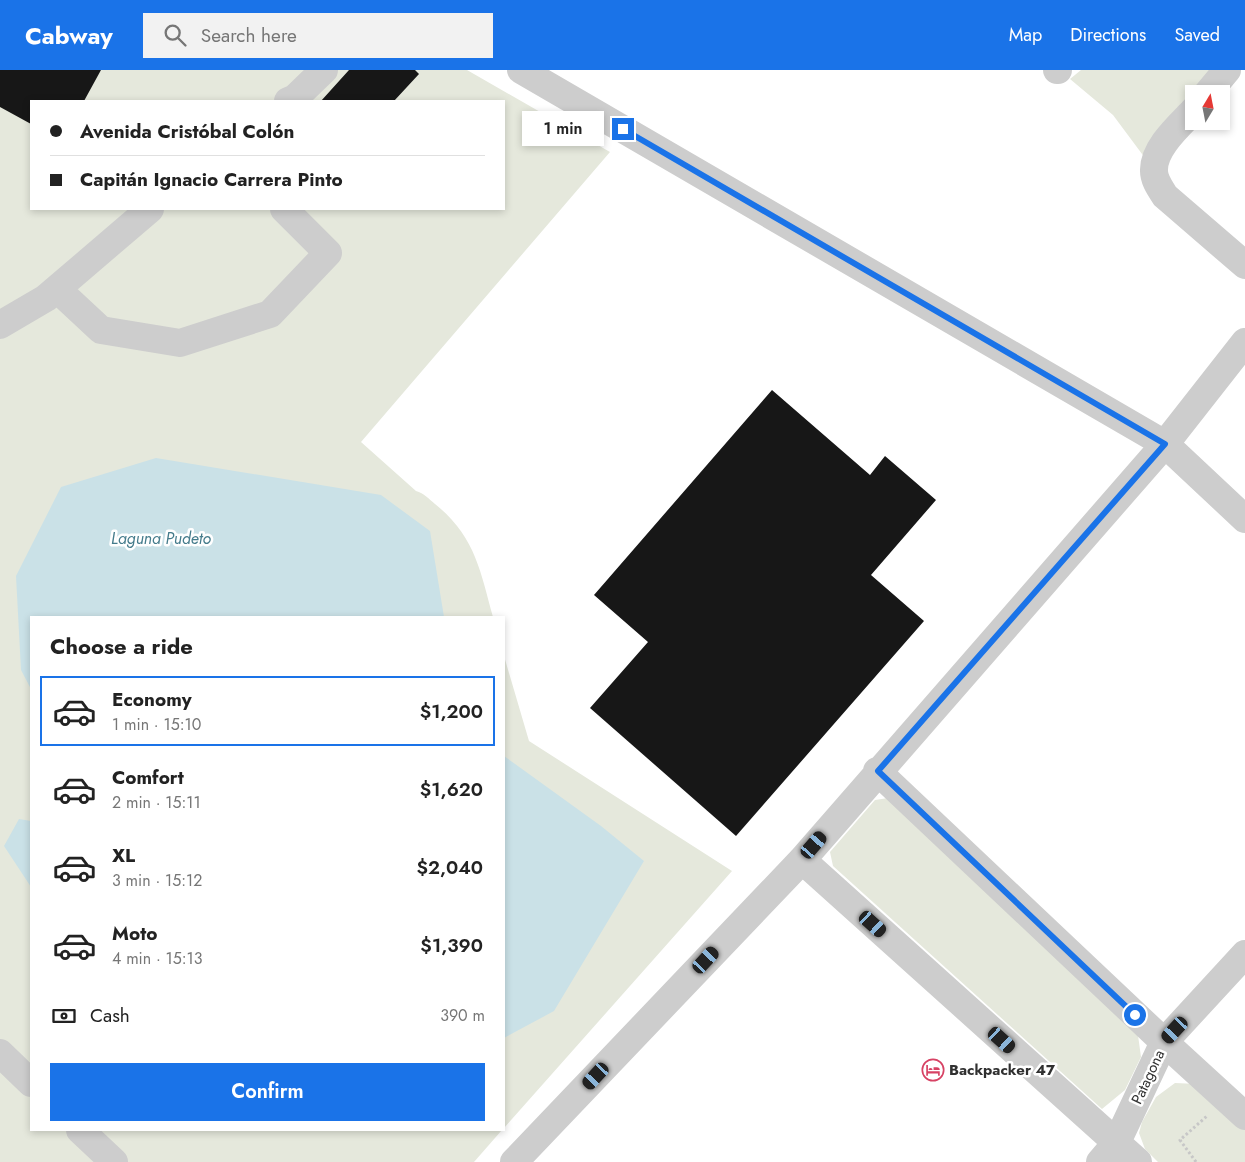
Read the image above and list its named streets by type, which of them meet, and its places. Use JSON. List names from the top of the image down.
{
  "streets": {
    "street": ["Patagona"]
  },
  "water": ["Laguna Pudeto"],
  "places": {
    "hotel": ["Backpacker 47"]
  },
  "north": "top",
  "page": {
    "header": "Cabway",
    "search": "Search here",
    "nav": ["Map", "Directions", "Saved"],
    "banner": ["Avenida Cristóbal Colón", "Capitán Ignacio Carrera Pinto"],
    "bubble": "1 min",
    "heading": "Choose a ride",
    "list": [
      {
        "name": "Economy",
        "note": "1 min · 15:10",
        "value": "$1,200"
      },
      {
        "name": "Comfort",
        "note": "2 min · 15:11",
        "value": "$1,620"
      },
      {
        "name": "XL",
        "note": "3 min · 15:12",
        "value": "$2,040"
      },
      {
        "name": "Moto",
        "note": "4 min · 15:13",
        "value": "$1,390"
      }
    ],
    "pay": ["Cash", "390 m"],
    "buttons": "Confirm"
  }
}
